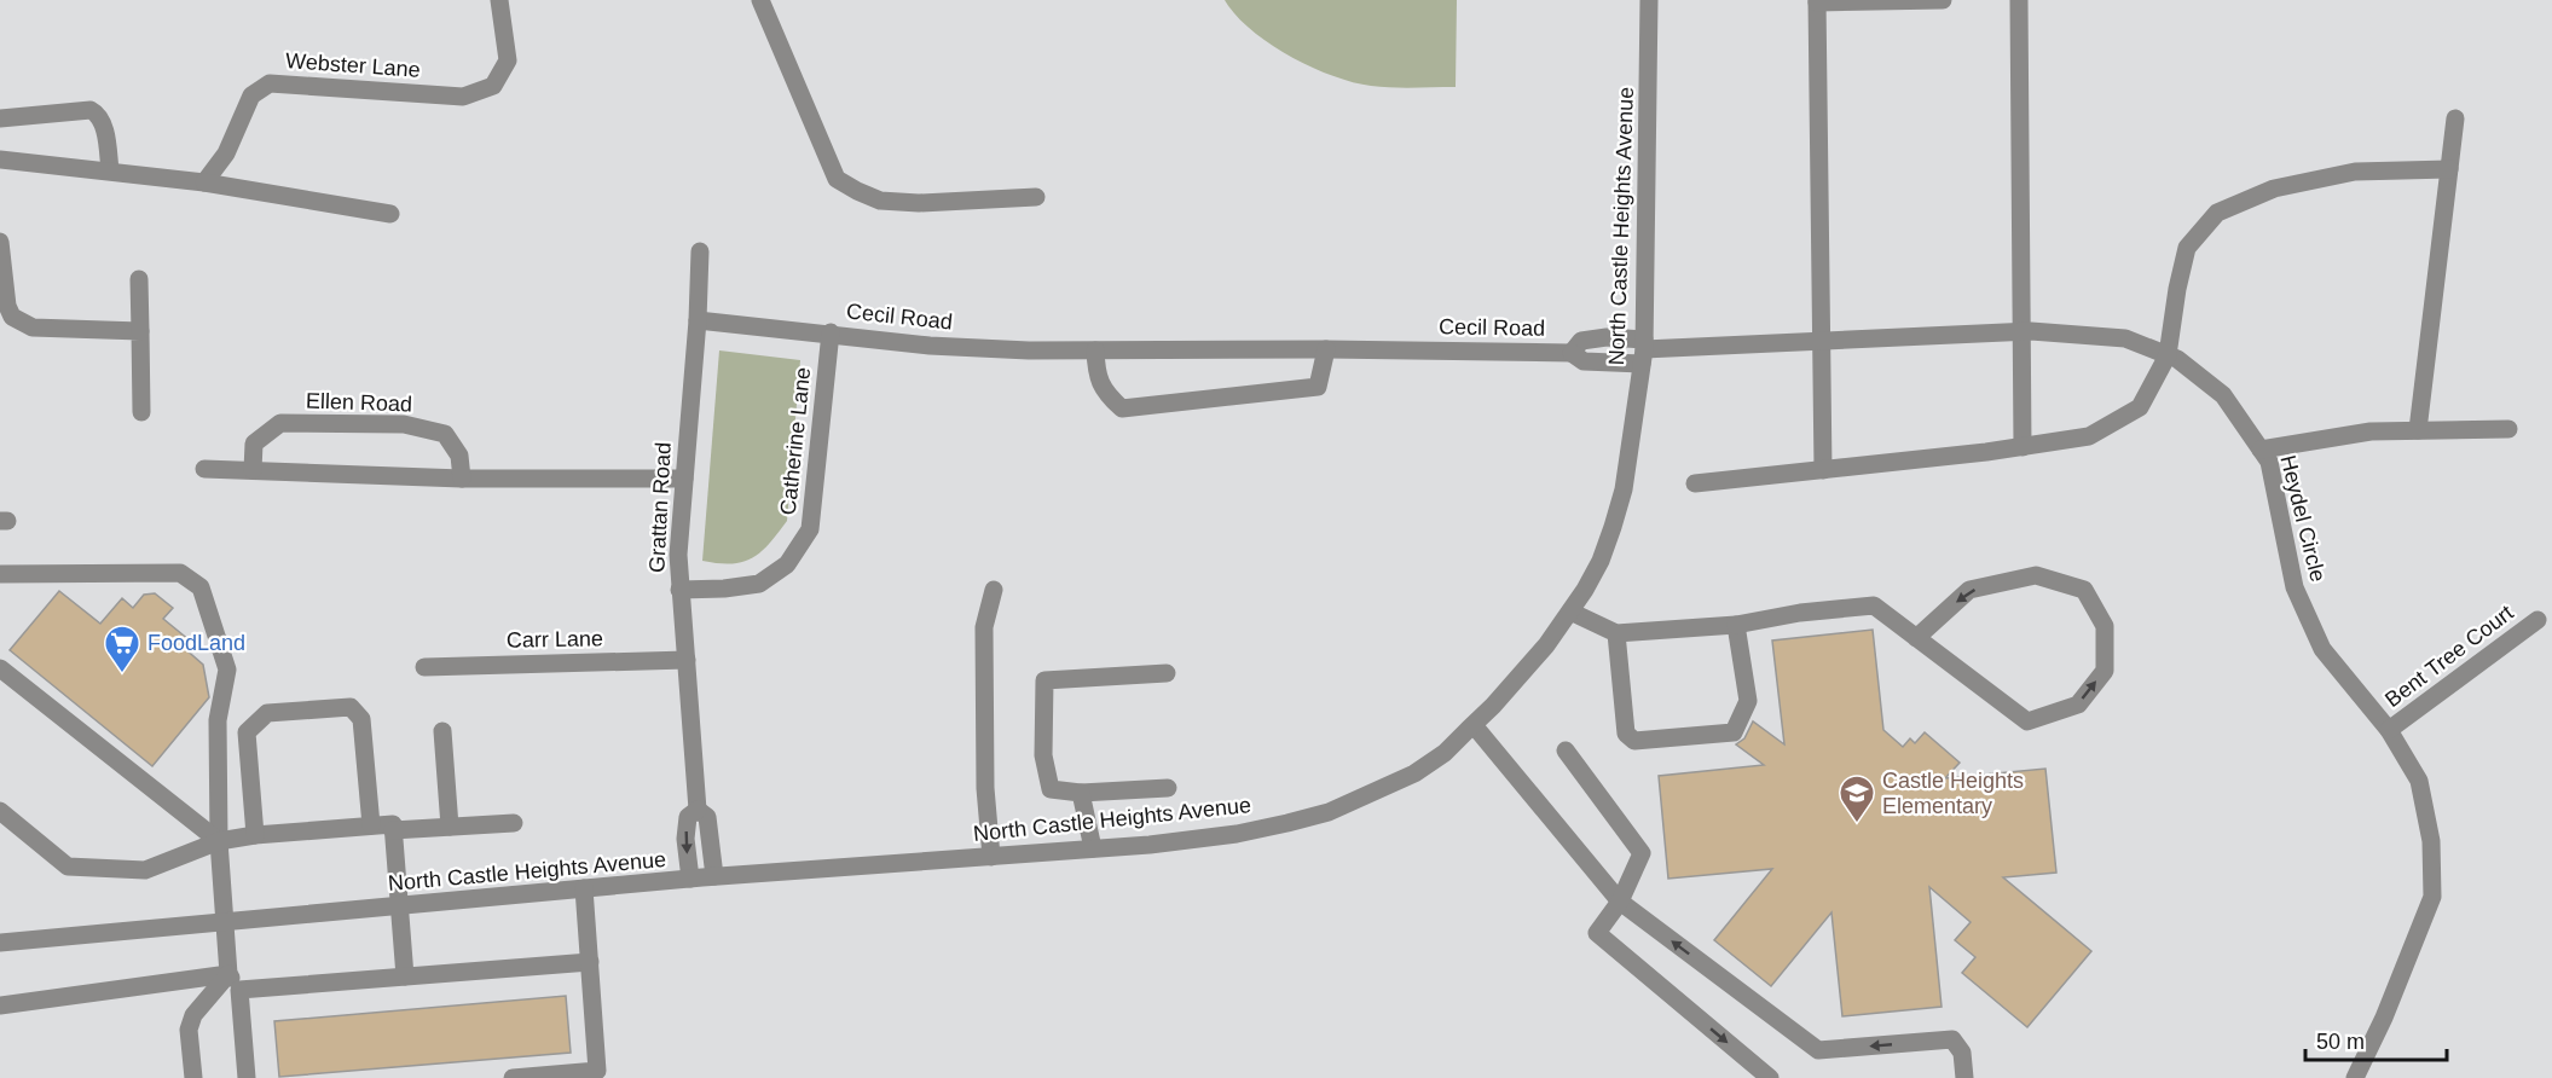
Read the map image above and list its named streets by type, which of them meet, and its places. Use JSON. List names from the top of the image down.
{
  "streets": {
    "street": [
      "Webster Lane",
      "North Castle Heights Avenue",
      "Cecil Road",
      "Ellen Road",
      "Catherine Lane",
      "Grattan Road",
      "Heydel Circle",
      "Carr Lane",
      "Bent Tree Court"
    ]
  },
  "crossings": [
    ["North Castle Heights Avenue", "Cecil Road"],
    ["North Castle Heights Avenue", "Heydel Circle"],
    ["Cecil Road", "Catherine Lane"],
    ["Cecil Road", "Grattan Road"],
    ["Cecil Road", "Heydel Circle"],
    ["Catherine Lane", "Grattan Road"],
    ["Grattan Road", "Carr Lane"],
    ["Heydel Circle", "Bent Tree Court"]
  ],
  "places": {
    "supermarket": ["FoodLand"],
    "school or university": ["Castle Heights Elementary"]
  },
  "scale_bar": "50 m"
}
